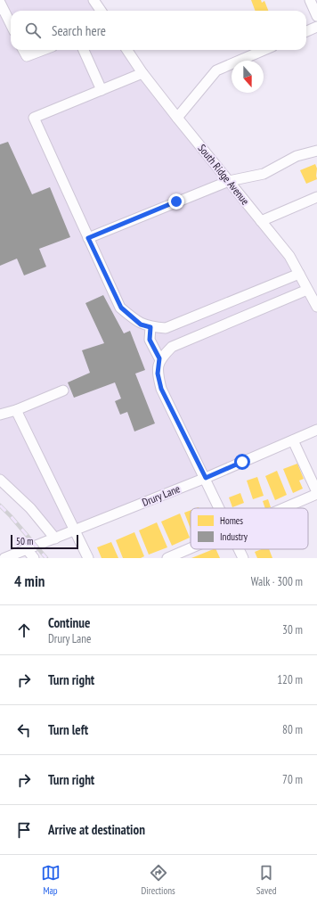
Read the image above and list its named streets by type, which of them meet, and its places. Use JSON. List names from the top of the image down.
{
  "streets": {
    "street": ["South Ridge Avenue", "Drury Lane"]
  },
  "legend": ["Homes", "Industry"],
  "scale_bar": "50 m",
  "north": "bottom",
  "page": {
    "search": "Search here",
    "scale": "50 m",
    "heading": ["4 min", "Walk · 300 m"],
    "list": [
      ["Continue", "Drury Lane", "30 m"],
      ["Turn right", "120 m"],
      ["Turn left", "80 m"],
      ["Turn right", "70 m"],
      "Arrive at destination"
    ],
    "nav": ["Map", "Directions", "Saved"]
  }
}
